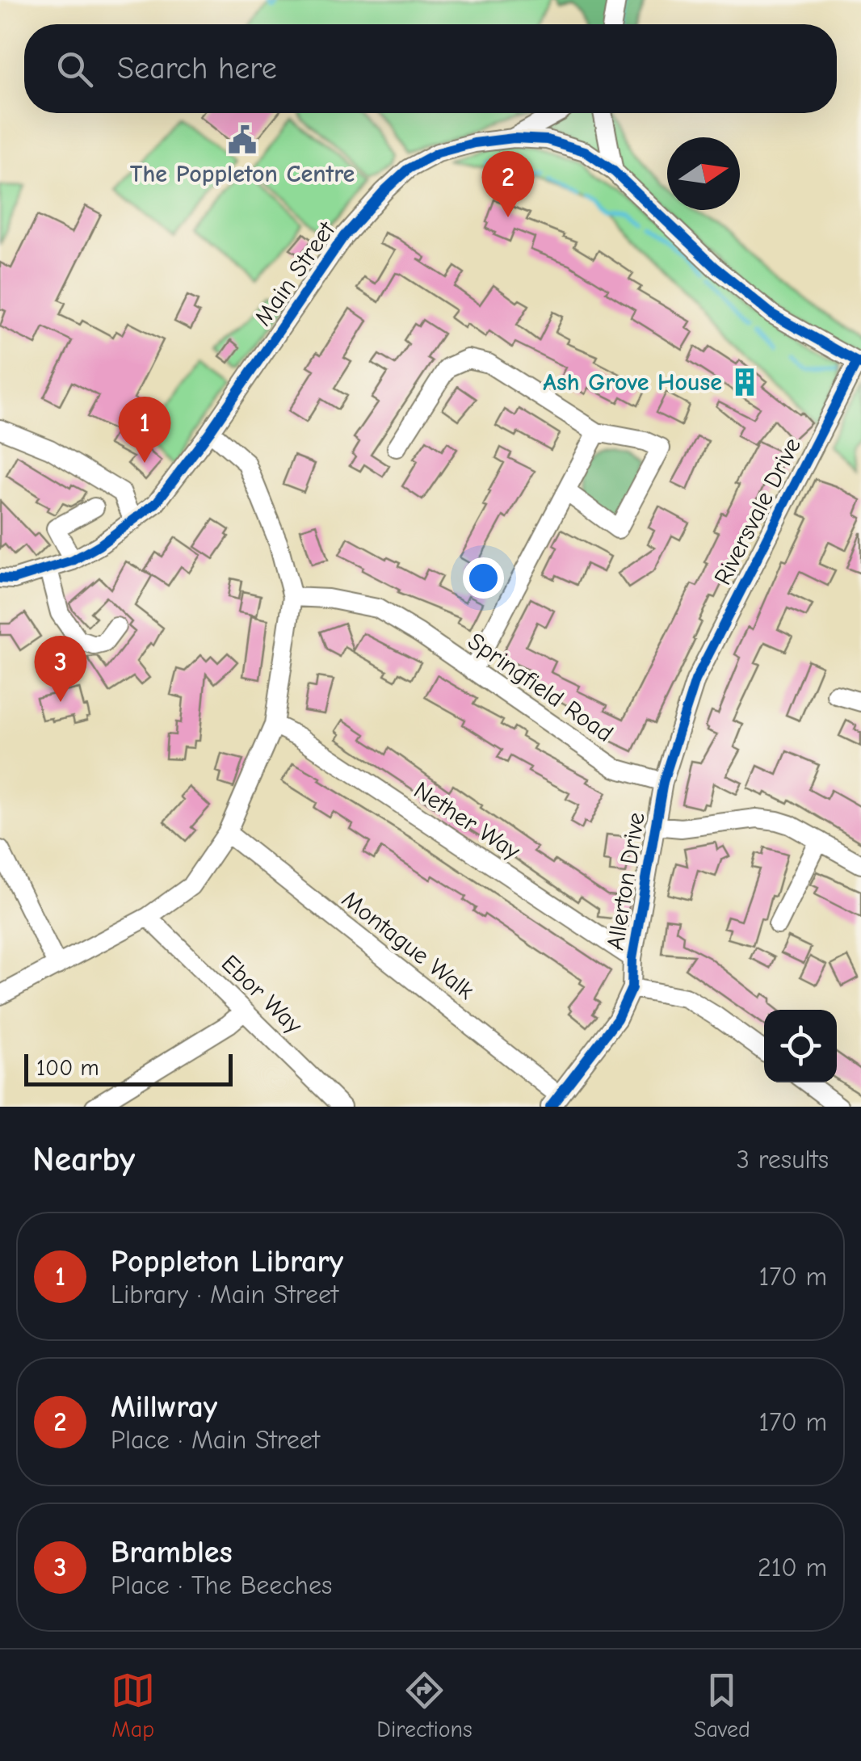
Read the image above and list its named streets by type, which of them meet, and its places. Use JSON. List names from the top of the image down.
{
  "streets": {
    "street": [
      "Main Street",
      "Riversvale Drive",
      "Springfield Road",
      "Nether Way",
      "Allerton Drive",
      "Montague Walk",
      "Ebor Way"
    ]
  },
  "crossings": [
    ["Main Street", "Riversvale Drive"],
    ["Riversvale Drive", "Springfield Road"],
    ["Riversvale Drive", "Allerton Drive"],
    ["Springfield Road", "Allerton Drive"],
    ["Nether Way", "Allerton Drive"],
    ["Allerton Drive", "Montague Walk"]
  ],
  "places": {
    "public building": ["The Poppleton Centre"],
    "building": ["Ash Grove House"]
  },
  "scale_bar": "100 m",
  "north": "right",
  "page": {
    "search": "Search here",
    "pins": ["2", "1", "3"],
    "scale": "100 m",
    "heading": ["Nearby", "3 results"],
    "list": [
      {
        "mark": "1",
        "name": "Poppleton Library",
        "note": "Library · Main Street",
        "value": "170 m"
      },
      {
        "mark": "2",
        "name": "Millwray",
        "note": "Place · Main Street",
        "value": "170 m"
      },
      {
        "mark": "3",
        "name": "Brambles",
        "note": "Place · The Beeches",
        "value": "210 m"
      }
    ],
    "nav": ["Map", "Directions", "Saved"]
  }
}
